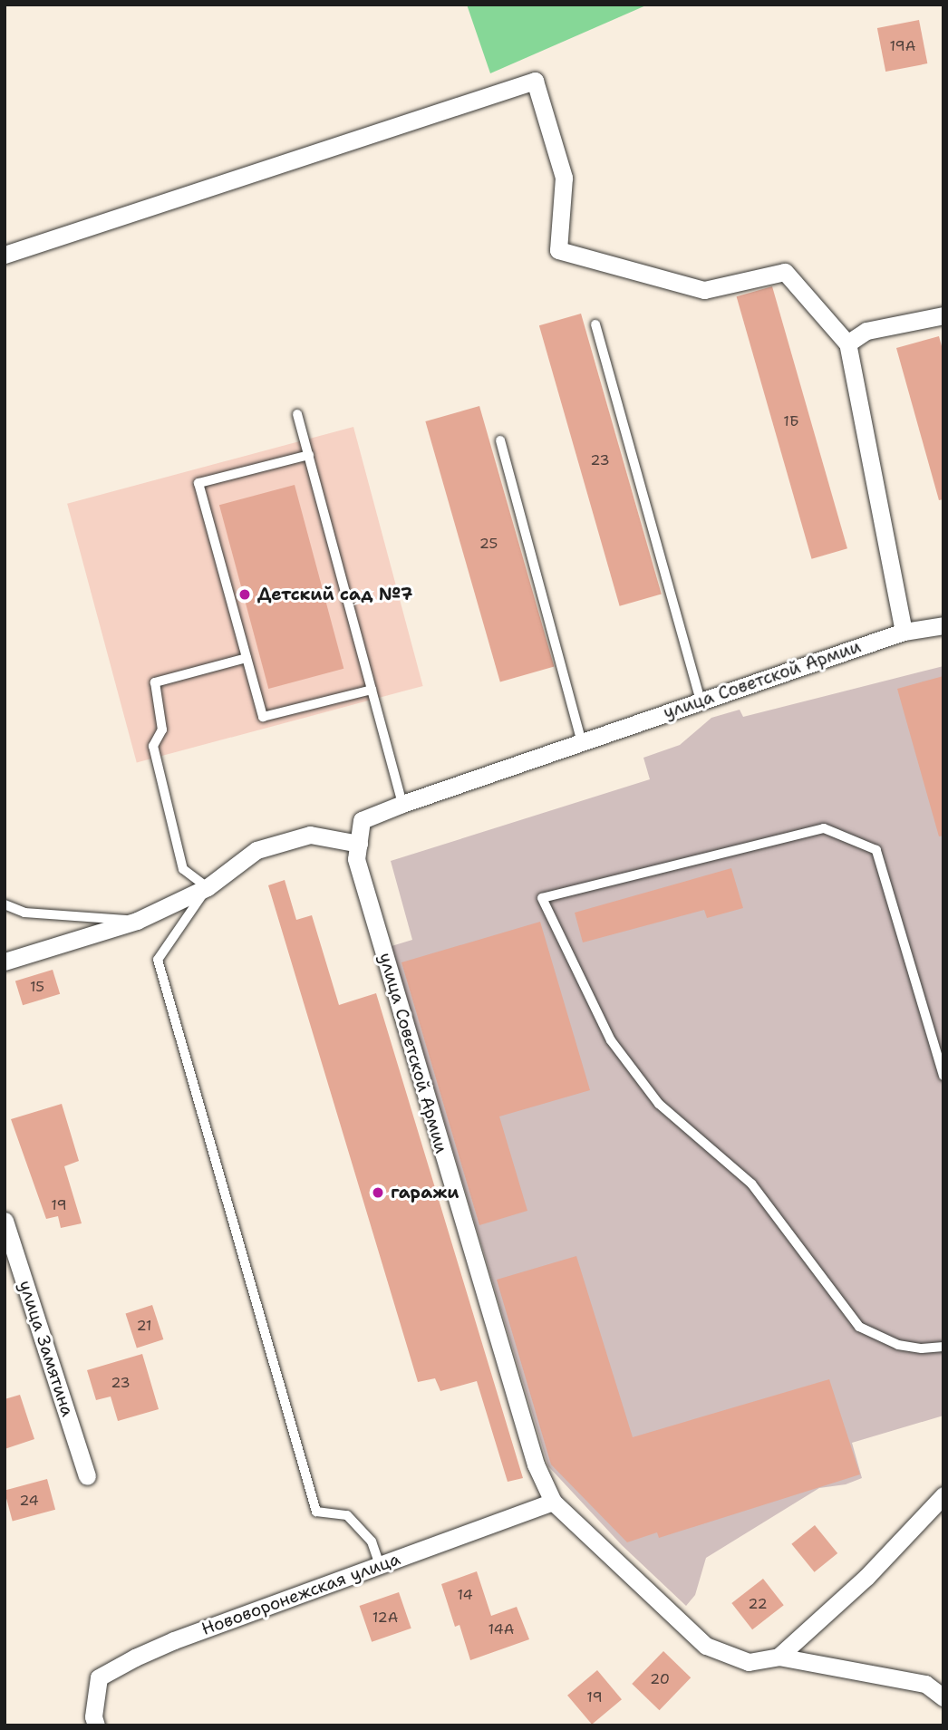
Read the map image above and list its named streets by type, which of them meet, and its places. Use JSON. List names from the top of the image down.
{
  "streets": {
    "street": ["улица Советской Армии", "улица Замятина", "Нововоронежская улица"]
  },
  "crossings": [
    ["улица Советской Армии", "Нововоронежская улица"]
  ],
  "places": ["Детский сад №7", "гаражи"],
  "house_numbers": [
    "19А",
    "1Б",
    "23",
    "25",
    "15",
    "19",
    "21",
    "23",
    "24",
    "14",
    "22",
    "12А",
    "14А",
    "20",
    "19"
  ]
}
